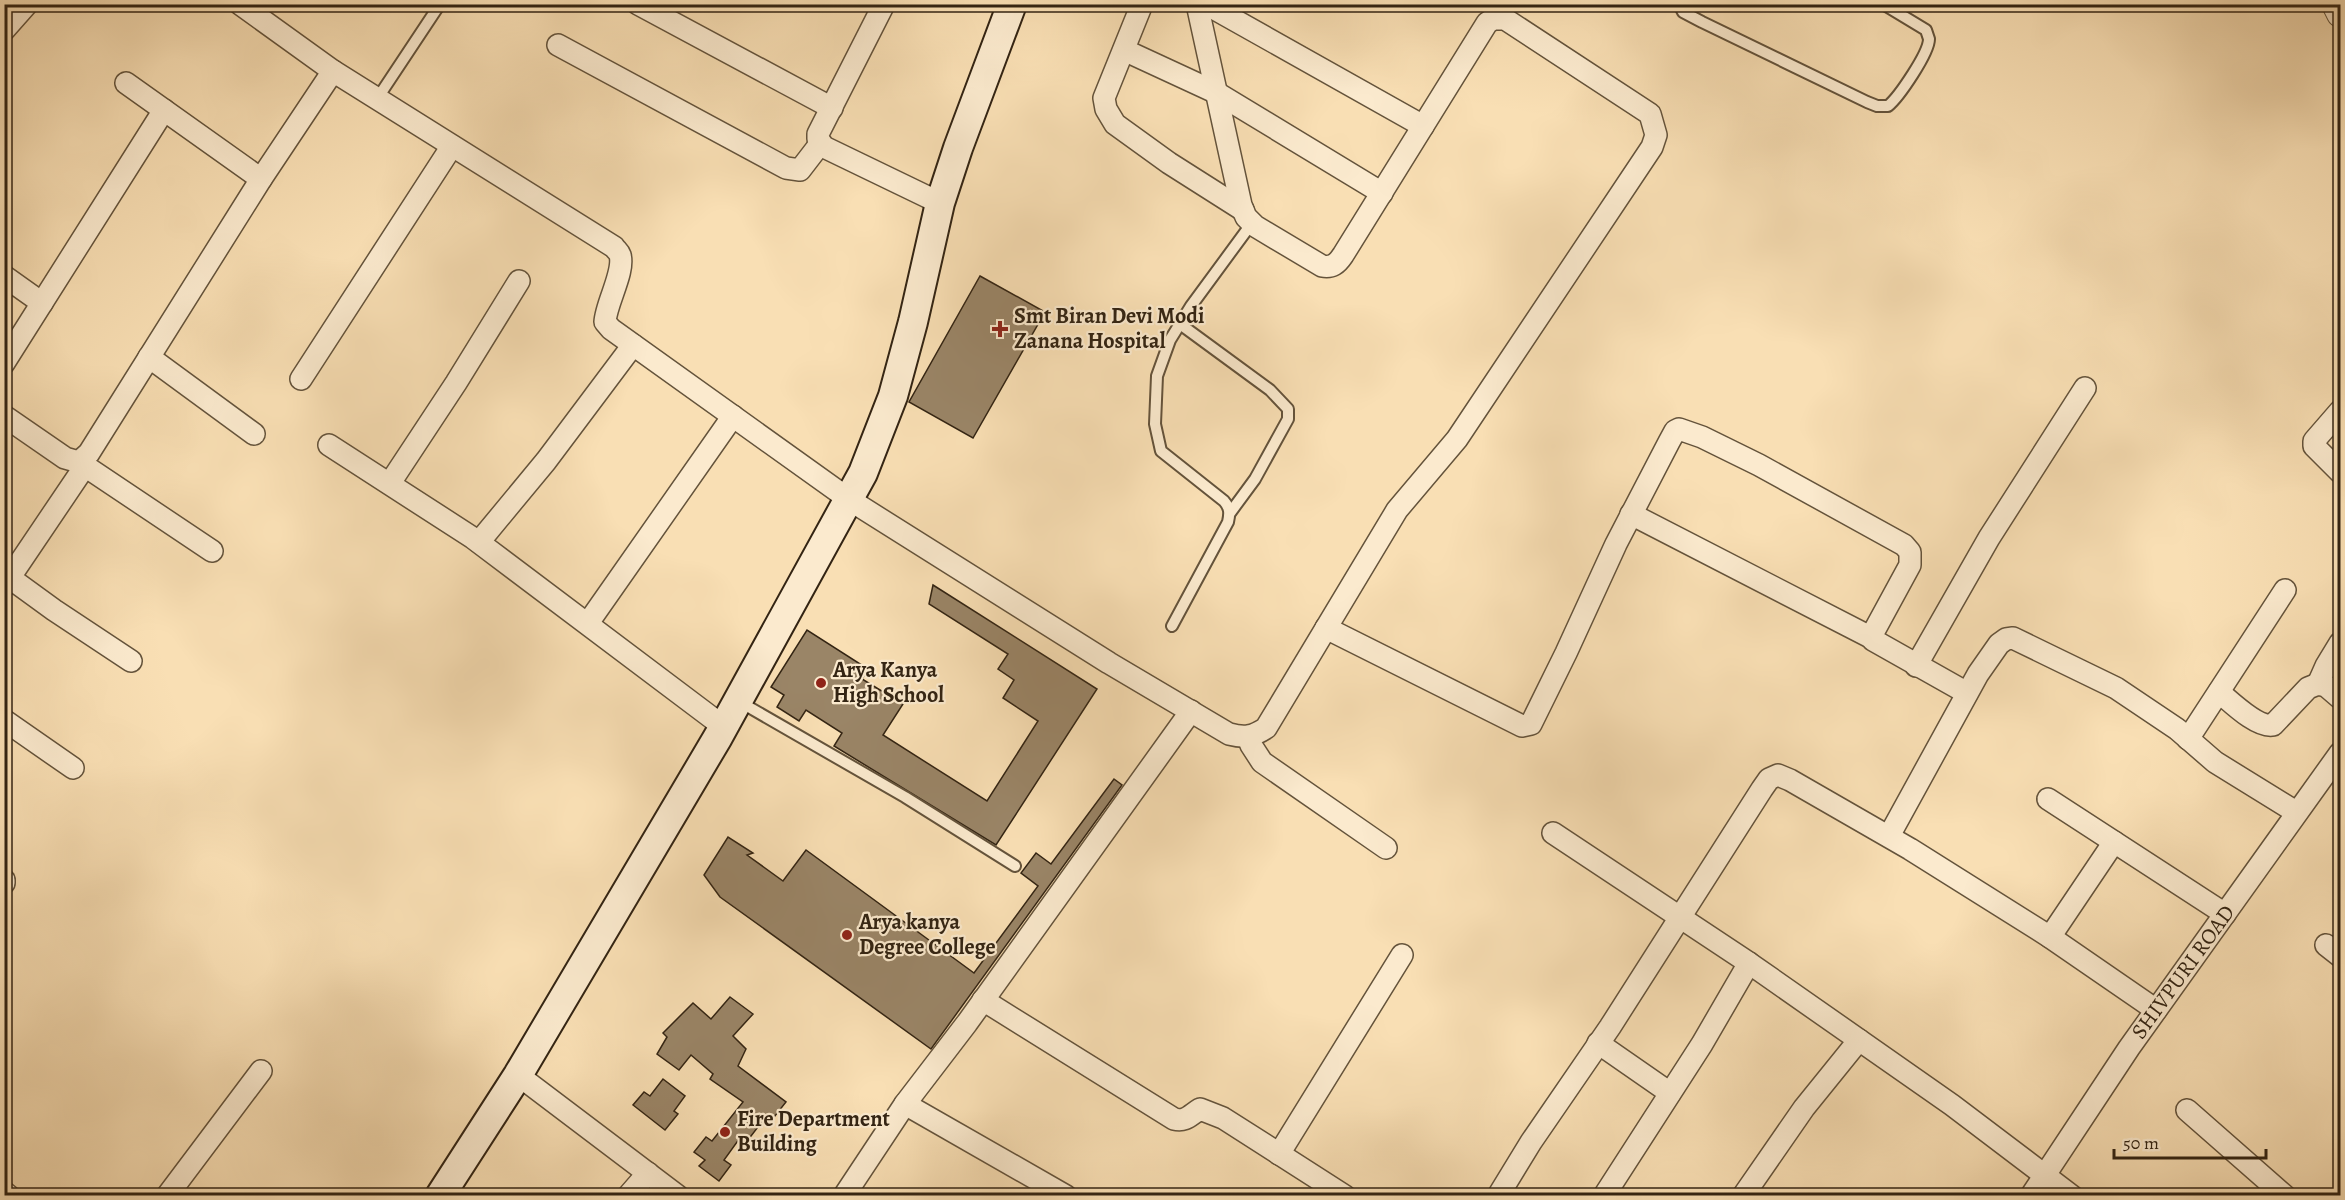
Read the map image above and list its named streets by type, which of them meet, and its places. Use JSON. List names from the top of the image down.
{
  "streets": {
    "street": ["SHIVPURI ROAD"]
  },
  "places": {
    "health": ["Smt Biran Devi Modi Zanana Hospital"],
    "other": ["Arya Kanya High School", "Arya kanya Degree College", "Fire Department Building"]
  },
  "scale_bar": "50 m"
}
